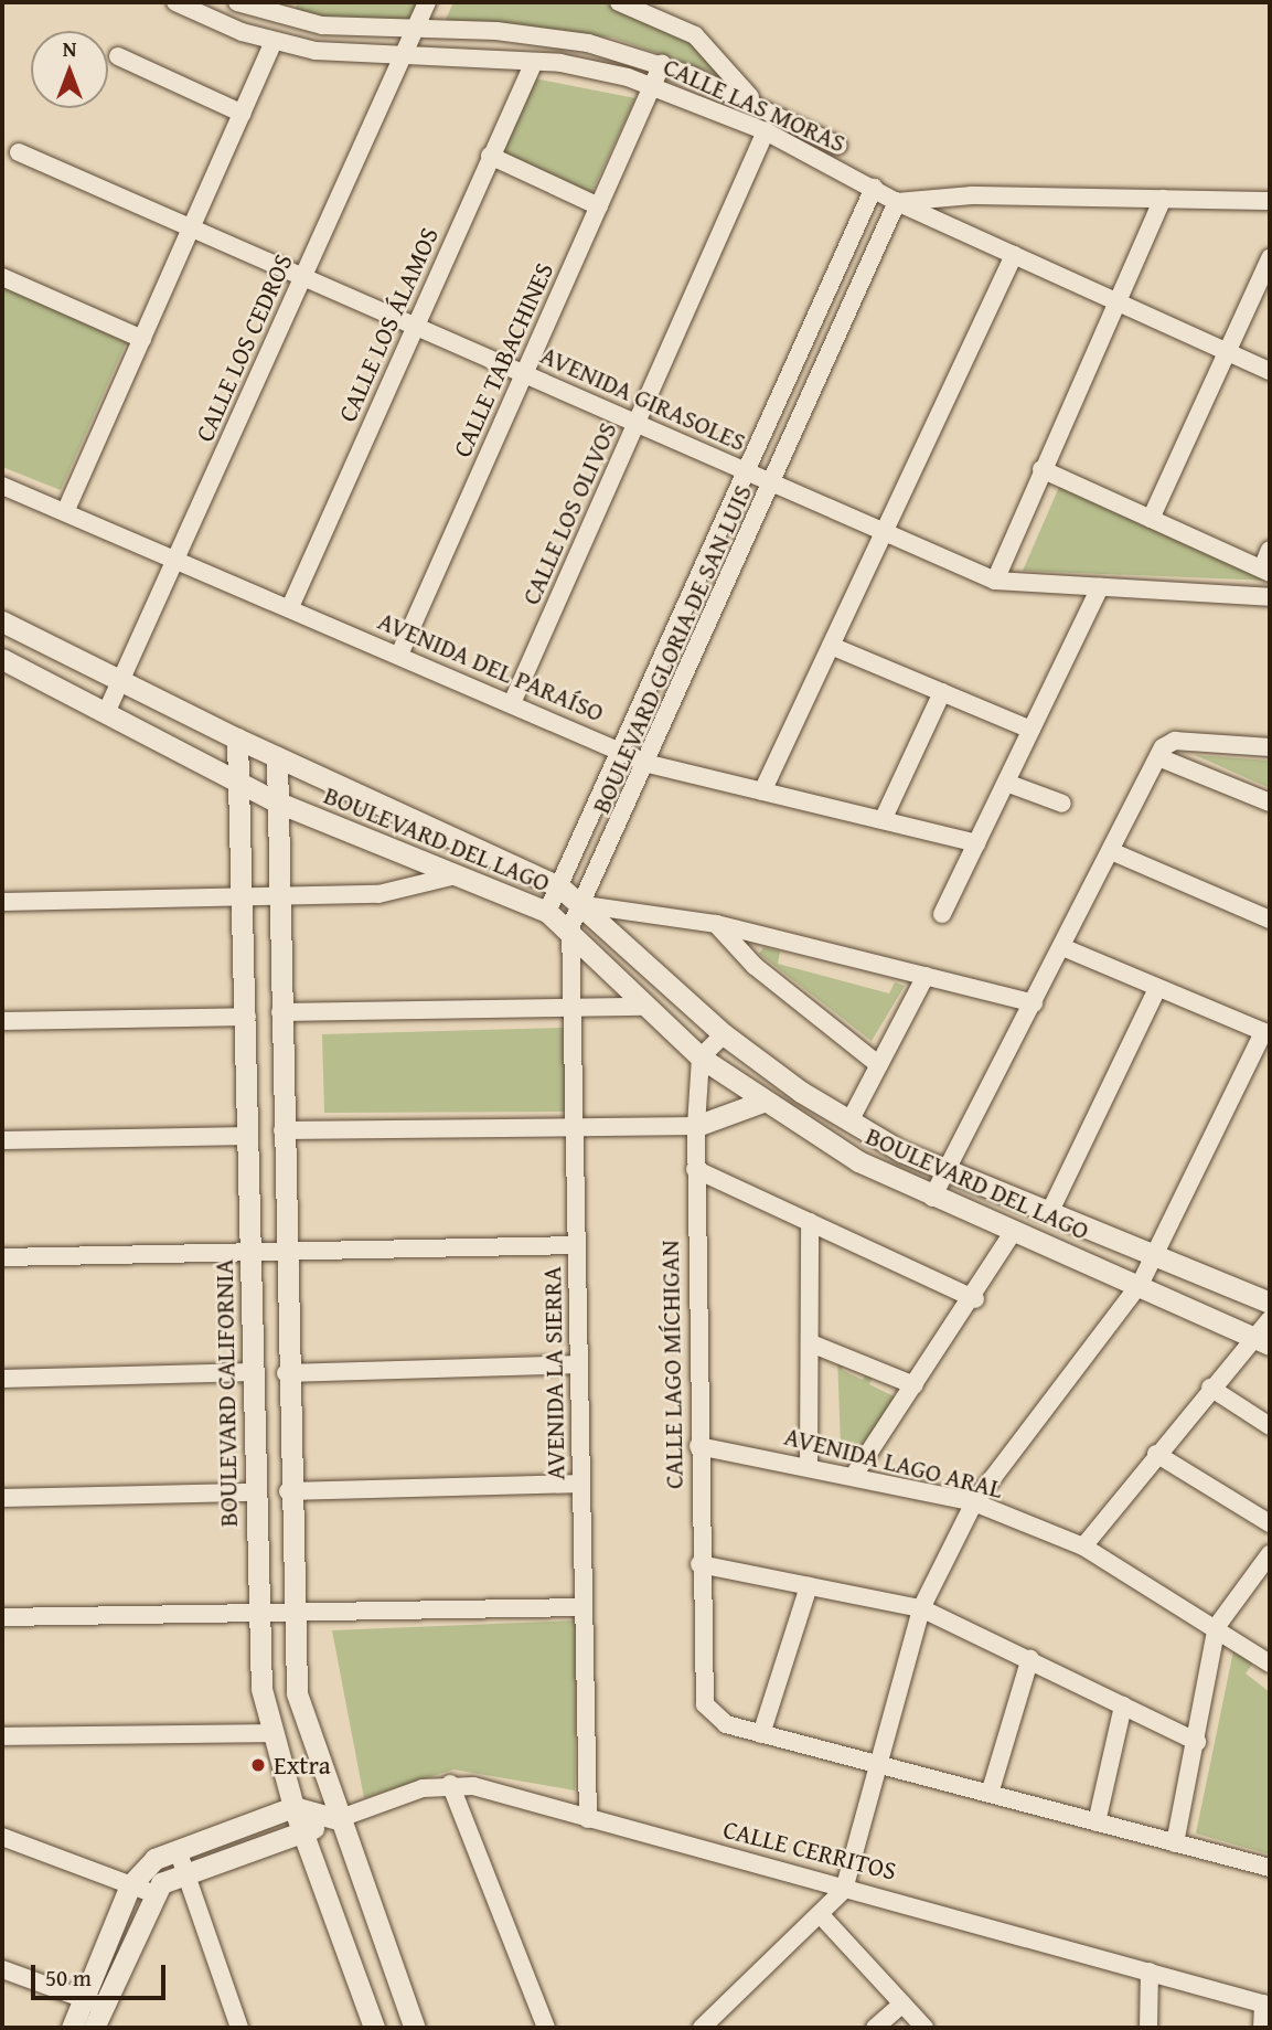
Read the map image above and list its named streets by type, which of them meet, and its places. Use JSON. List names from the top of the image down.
{
  "streets": {
    "street": [
      "CALLE LAS MORAS",
      "CALLE LOS ÁLAMOS",
      "CALLE LOS CEDROS",
      "CALLE TABACHINES",
      "AVENIDA GIRASOLES",
      "CALLE LOS OLIVOS",
      "BOULEVARD GLORIA DE SAN LUIS",
      "AVENIDA DEL PARAÍSO",
      "BOULEVARD DEL LAGO",
      "CALLE LAGO MÍCHIGAN",
      "AVENIDA LA SIERRA",
      "BOULEVARD CALIFORNIA",
      "AVENIDA LAGO ARAL",
      "CALLE CERRITOS"
    ]
  },
  "crossings": [
    ["CALLE LAS MORAS", "CALLE LOS ÁLAMOS"],
    ["CALLE LAS MORAS", "CALLE LOS CEDROS"],
    ["CALLE LAS MORAS", "CALLE TABACHINES"],
    ["CALLE LAS MORAS", "CALLE LOS OLIVOS"],
    ["CALLE LAS MORAS", "BOULEVARD GLORIA DE SAN LUIS"],
    ["CALLE LOS ÁLAMOS", "AVENIDA GIRASOLES"],
    ["CALLE LOS ÁLAMOS", "AVENIDA DEL PARAÍSO"],
    ["CALLE LOS CEDROS", "AVENIDA GIRASOLES"],
    ["CALLE LOS CEDROS", "AVENIDA DEL PARAÍSO"],
    ["CALLE LOS CEDROS", "BOULEVARD DEL LAGO"],
    ["CALLE TABACHINES", "AVENIDA GIRASOLES"],
    ["CALLE TABACHINES", "AVENIDA DEL PARAÍSO"],
    ["AVENIDA GIRASOLES", "CALLE LOS OLIVOS"],
    ["AVENIDA GIRASOLES", "BOULEVARD GLORIA DE SAN LUIS"],
    ["CALLE LOS OLIVOS", "AVENIDA DEL PARAÍSO"],
    ["BOULEVARD GLORIA DE SAN LUIS", "AVENIDA DEL PARAÍSO"],
    ["BOULEVARD GLORIA DE SAN LUIS", "BOULEVARD DEL LAGO"],
    ["BOULEVARD GLORIA DE SAN LUIS", "AVENIDA LA SIERRA"],
    ["BOULEVARD DEL LAGO", "CALLE LAGO MÍCHIGAN"],
    ["BOULEVARD DEL LAGO", "AVENIDA LA SIERRA"],
    ["BOULEVARD DEL LAGO", "BOULEVARD CALIFORNIA"],
    ["CALLE LAGO MÍCHIGAN", "AVENIDA LAGO ARAL"],
    ["AVENIDA LA SIERRA", "CALLE CERRITOS"]
  ],
  "places": ["Extra"],
  "scale_bar": "50 m",
  "north": "top"
}
